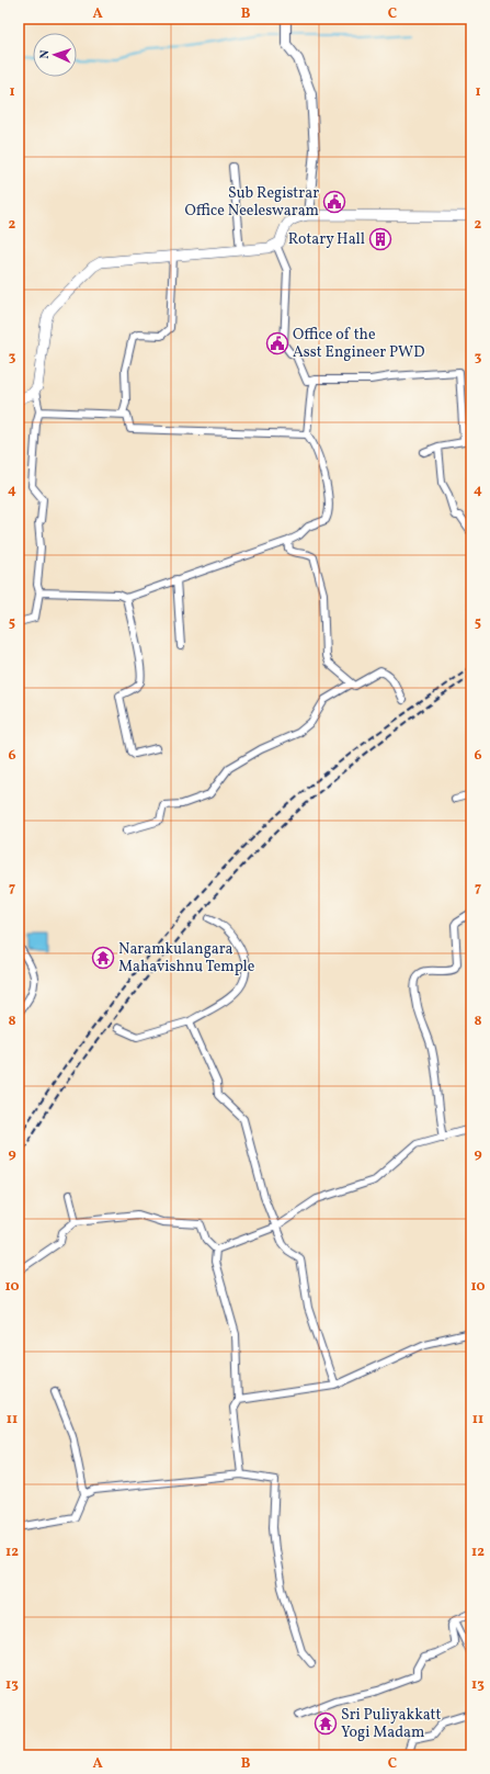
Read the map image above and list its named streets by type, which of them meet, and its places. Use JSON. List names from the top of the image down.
{
  "places": {
    "public building": ["Sub Registrar Office Neeleswaram", "Office of the Asst Engineer PWD"],
    "building": ["Rotary Hall"],
    "temple": ["Naramkulangara Mahavishnu Temple", "Sri Puliyakkatt Yogi Madam"]
  },
  "north": "left",
  "grid": {
    "columns": ["A", "B", "C"],
    "rows": [
      "1",
      "2",
      "3",
      "4",
      "5",
      "6",
      "7",
      "8",
      "9",
      "10",
      "11",
      "12",
      "13"
    ]
  }
}
